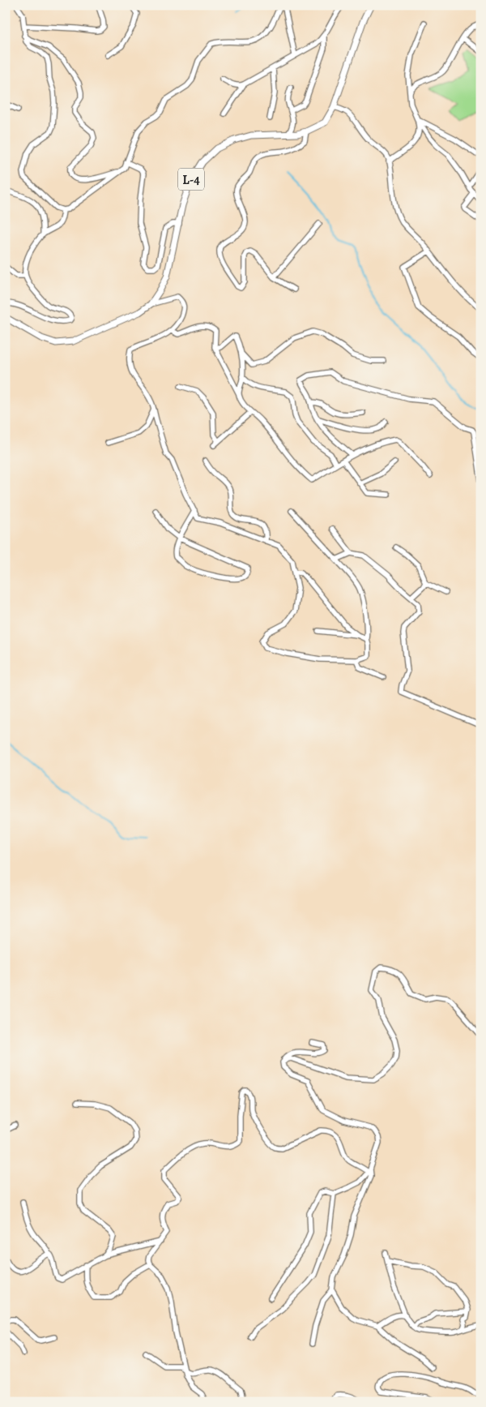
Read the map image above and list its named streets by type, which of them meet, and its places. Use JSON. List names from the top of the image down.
{
  "streets": {
    "main road": ["L-4"]
  }
}
